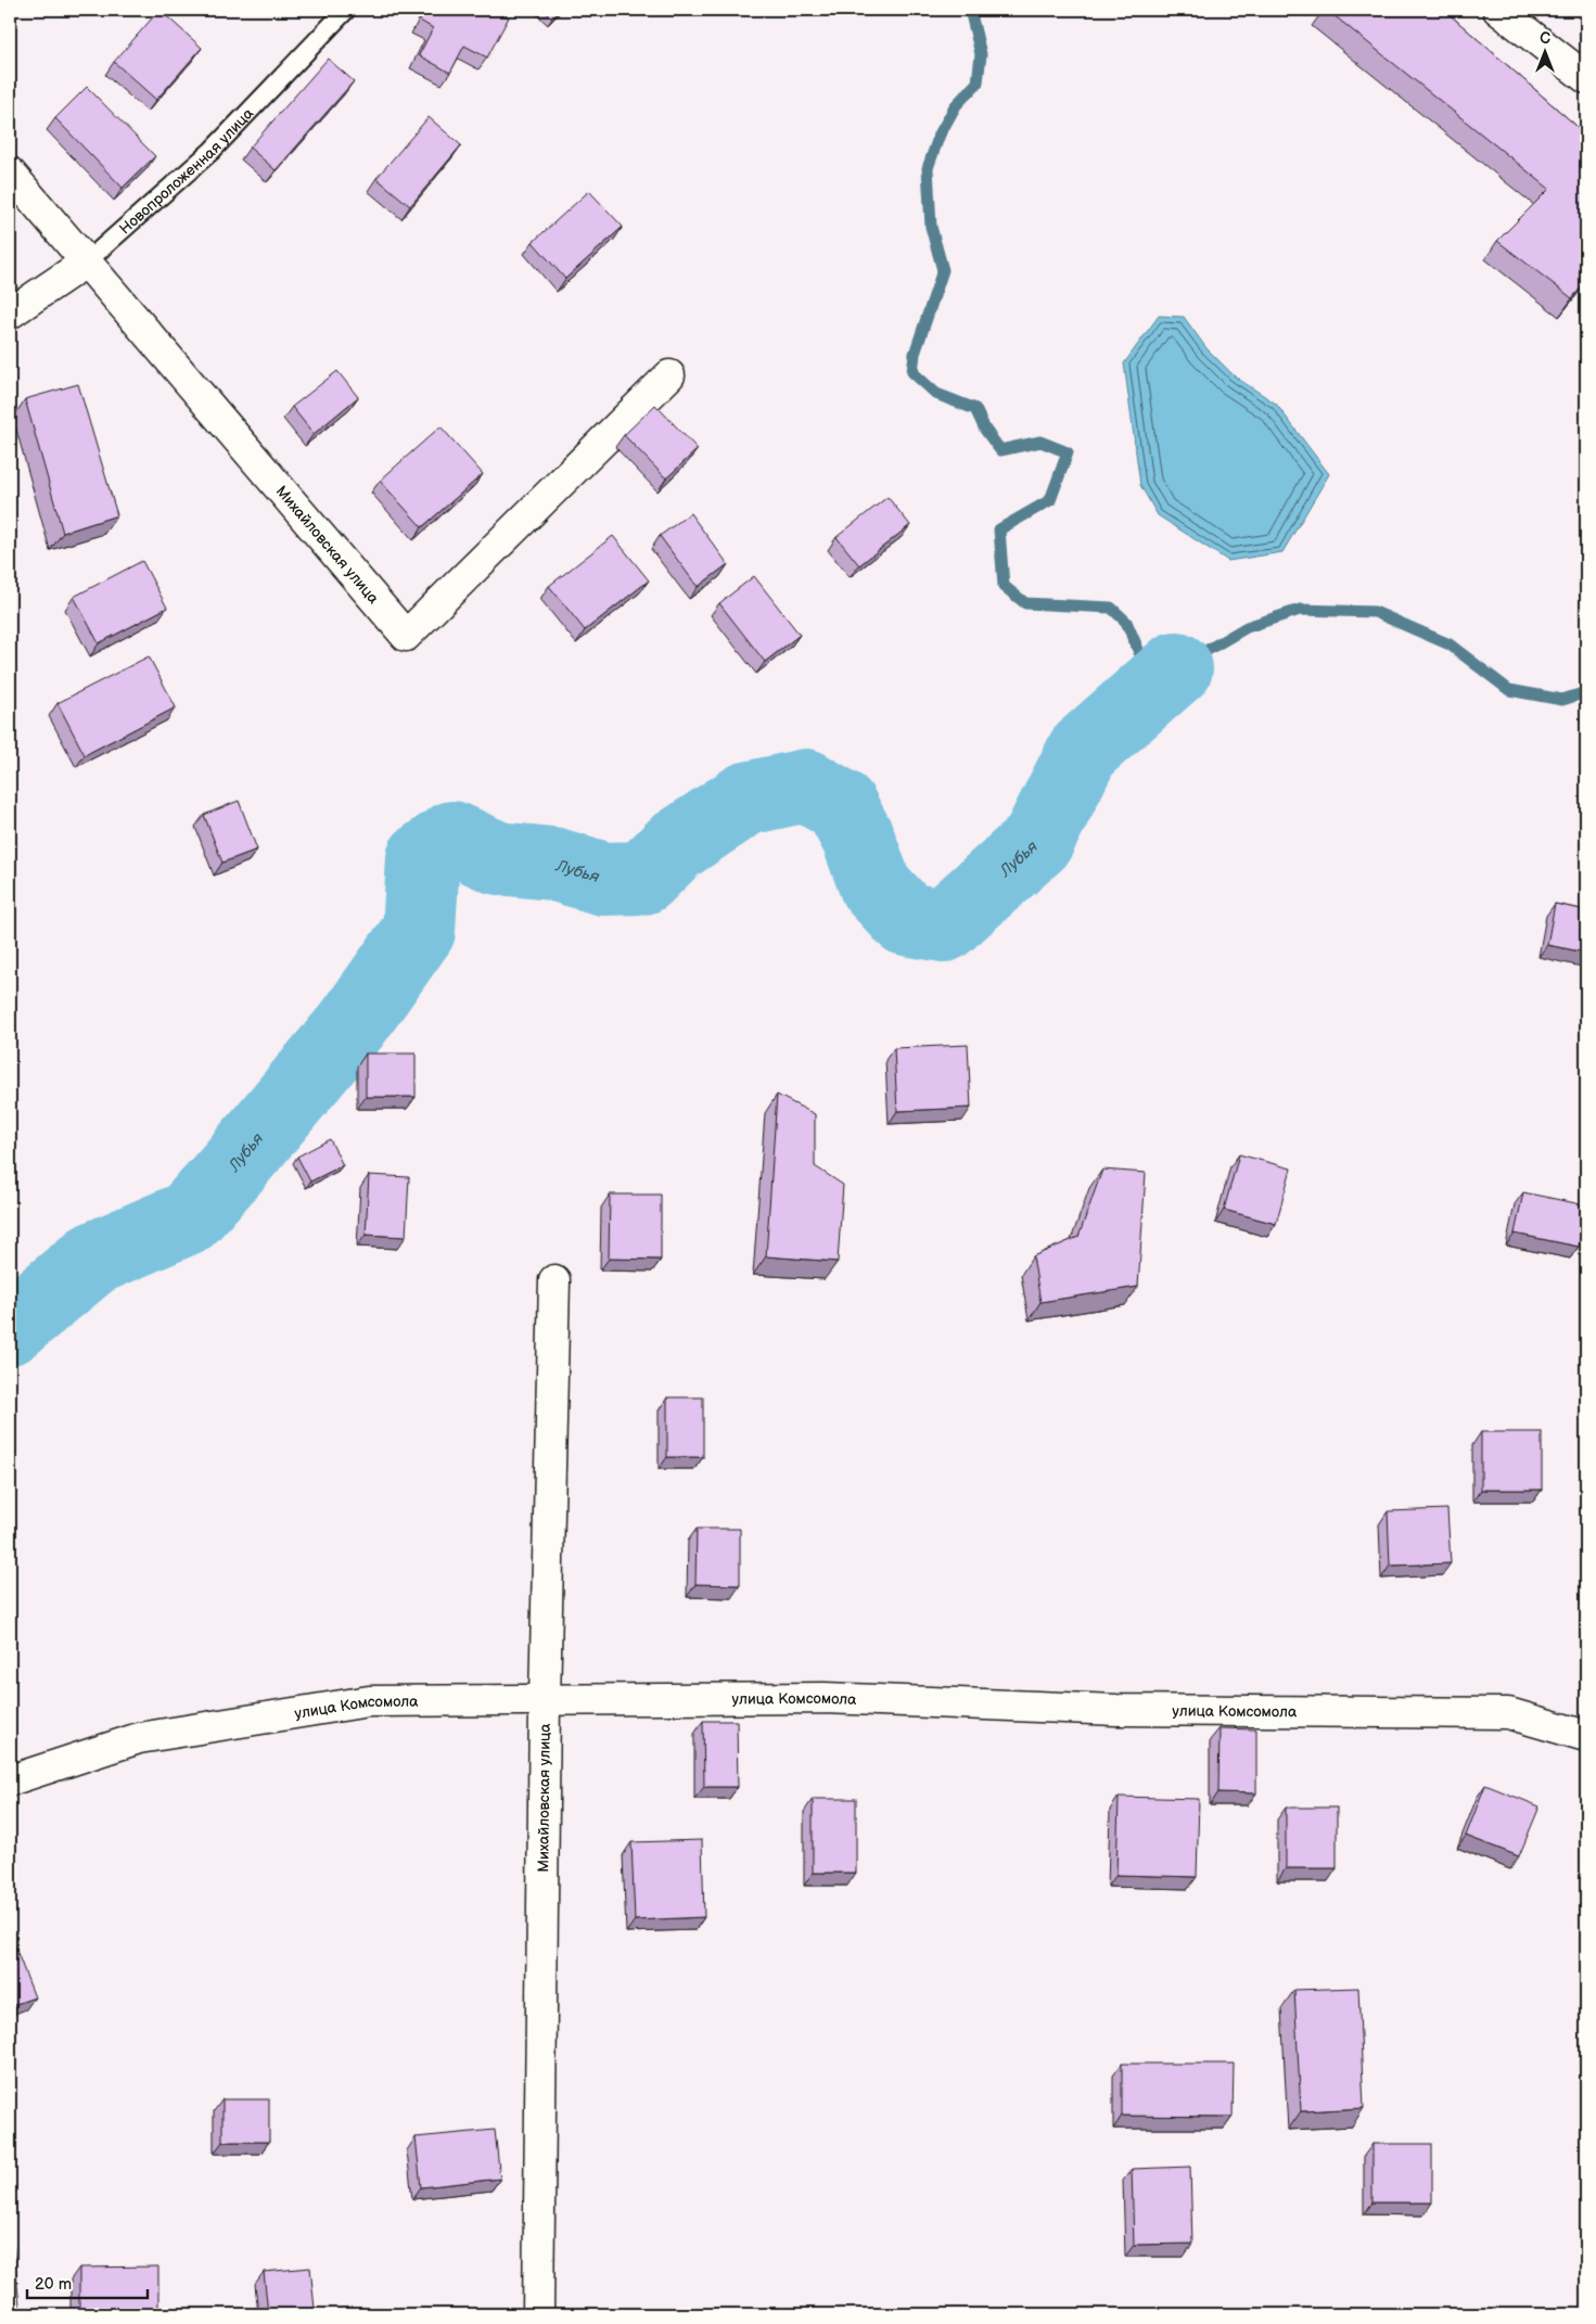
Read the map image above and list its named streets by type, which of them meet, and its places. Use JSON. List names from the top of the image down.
{
  "streets": {
    "street": ["Новопроложенная улица", "Михайловская улица", "улица Комсомола"]
  },
  "crossings": [
    ["Новопроложенная улица", "Михайловская улица"],
    ["Михайловская улица", "улица Комсомола"]
  ],
  "water": ["Лубья"],
  "scale_bar": "20 m",
  "north": "top"
}
